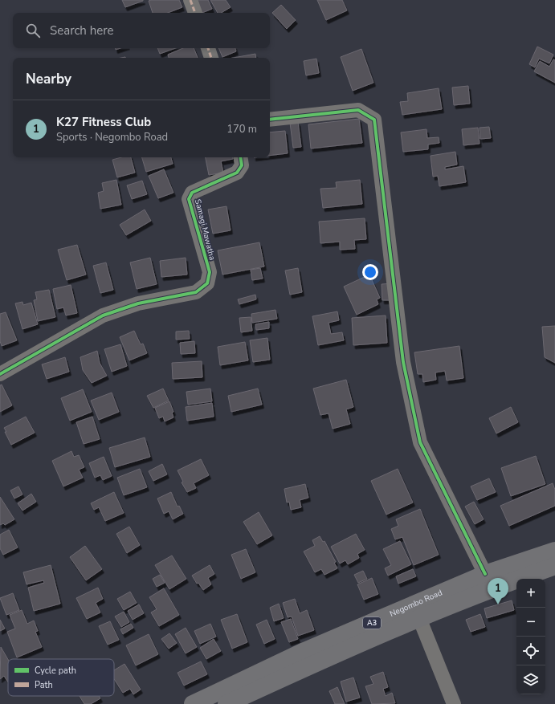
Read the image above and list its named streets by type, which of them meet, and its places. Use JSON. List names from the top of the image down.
{
  "streets": {
    "highway": ["Negombo Road", "A3"],
    "street": ["Samagi Mawatha"]
  },
  "legend": ["Cycle path", "Path"],
  "page": {
    "search": "Search here",
    "heading": "Nearby",
    "list": [
      {
        "mark": "1",
        "name": "K27 Fitness Club",
        "note": "Sports · Negombo Road",
        "value": "170 m"
      }
    ],
    "pins": "1",
    "map_buttons": ["+", "−"]
  }
}
